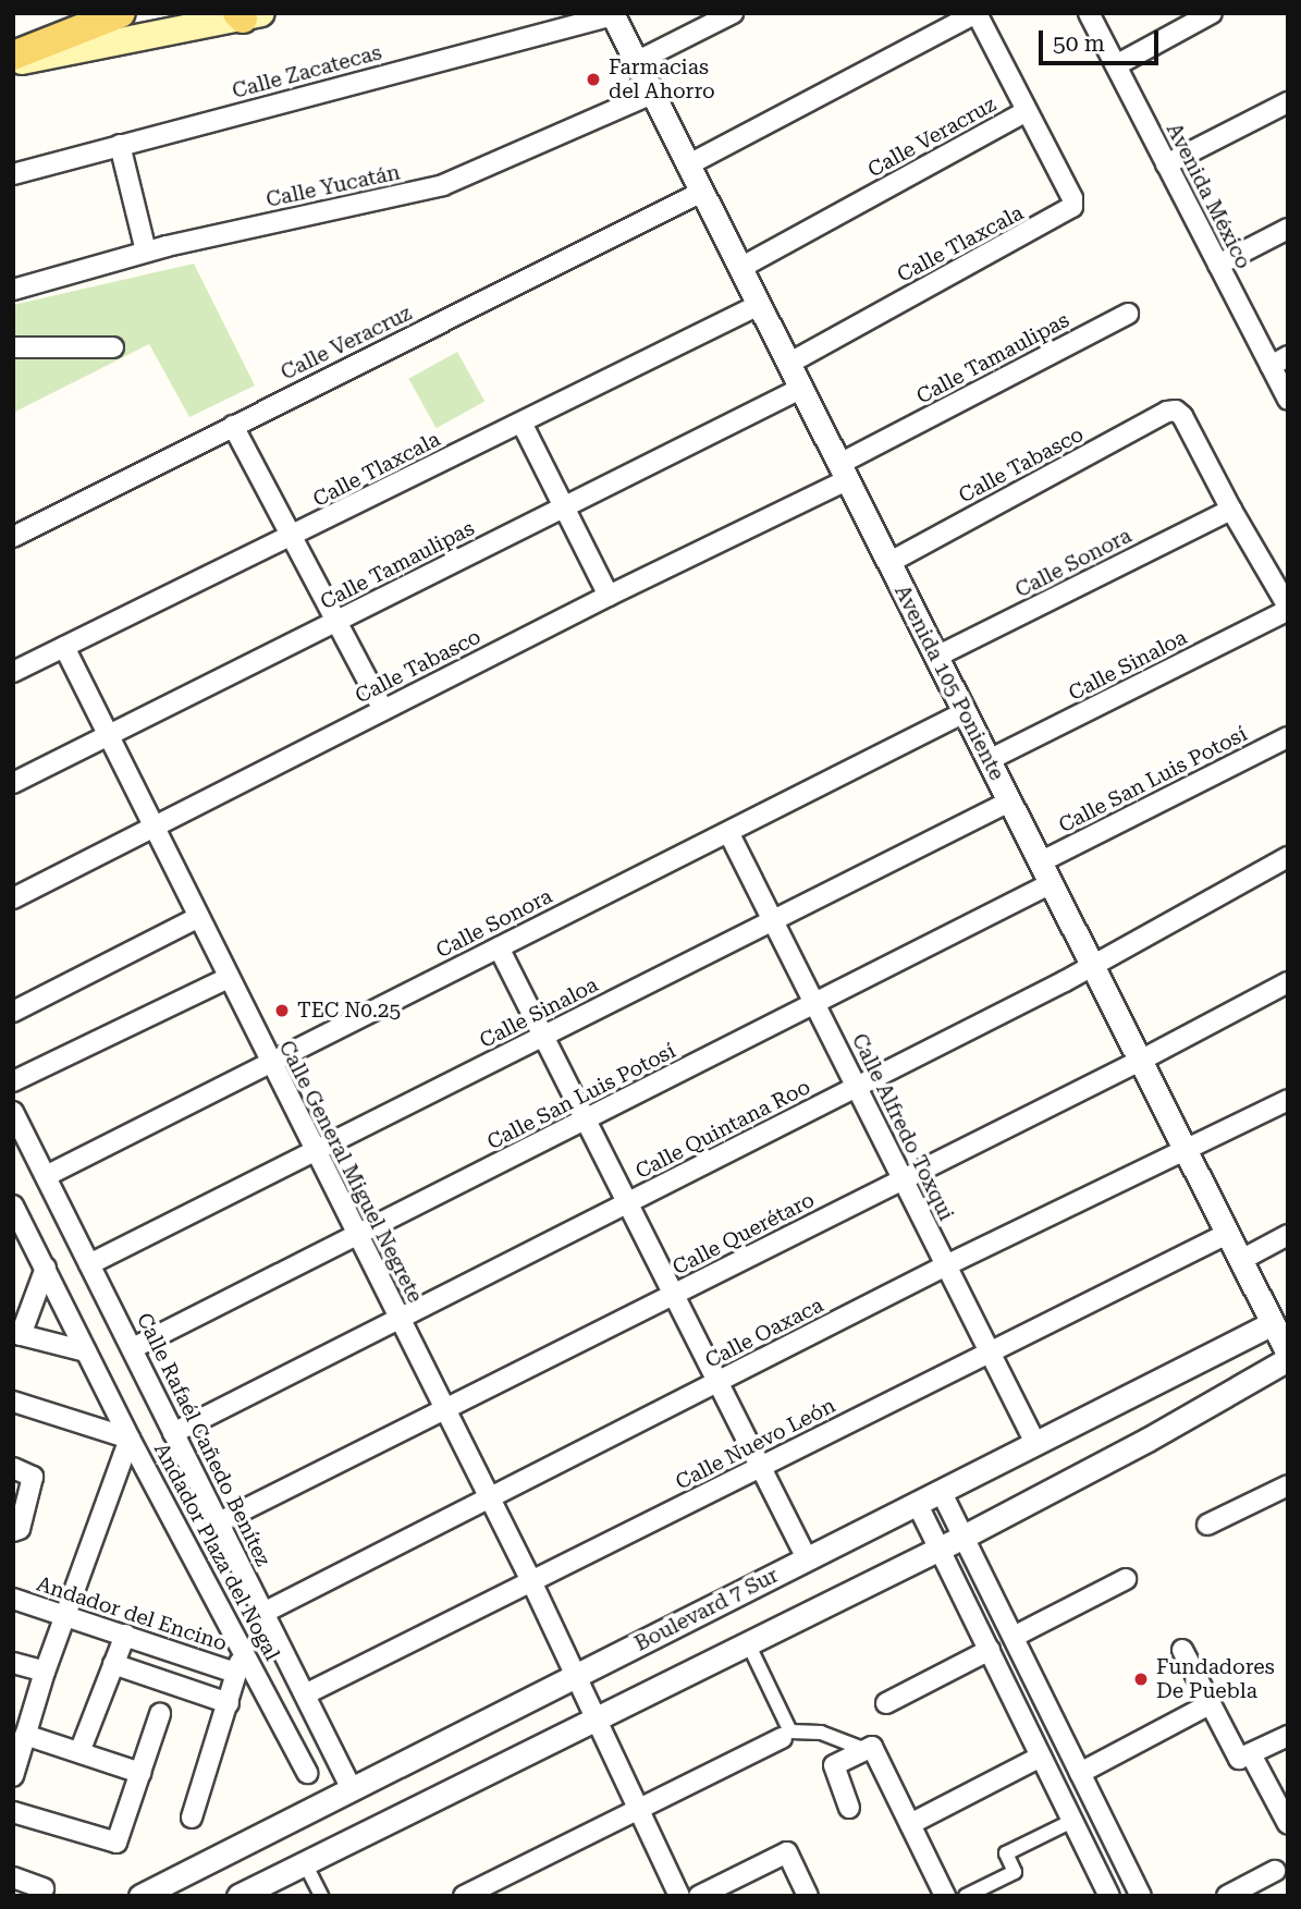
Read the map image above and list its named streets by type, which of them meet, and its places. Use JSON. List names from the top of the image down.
{
  "streets": {
    "street": [
      "Calle Zacatecas",
      "Calle Veracruz",
      "Calle Yucatán",
      "Avenida México",
      "Calle Tlaxcala",
      "Calle Tamaulipas",
      "Calle Tabasco",
      "Calle Sonora",
      "Calle Sinaloa",
      "Avenida 105 Poniente",
      "Calle San Luis Potosí",
      "Calle Alfredo Toxqui",
      "Calle Quintana Roo",
      "Calle General Miguel Negrete",
      "Calle Querétaro",
      "Calle Oaxaca",
      "Calle Rafaél Cañedo Benítez",
      "Calle Nuevo León",
      "Andador Plaza del Nogal",
      "Boulevard 7 Sur",
      "Andador del Encino"
    ]
  },
  "crossings": [
    ["Calle Zacatecas", "Avenida 105 Poniente"],
    ["Calle Veracruz", "Calle Tlaxcala"],
    ["Calle Veracruz", "Avenida 105 Poniente"],
    ["Calle Yucatán", "Avenida 105 Poniente"],
    ["Calle Tlaxcala", "Avenida 105 Poniente"],
    ["Calle Tlaxcala", "Calle General Miguel Negrete"],
    ["Calle Tamaulipas", "Calle Tabasco"],
    ["Calle Tamaulipas", "Avenida 105 Poniente"],
    ["Calle Tamaulipas", "Calle General Miguel Negrete"],
    ["Calle Tabasco", "Calle Sonora"],
    ["Calle Tabasco", "Avenida 105 Poniente"],
    ["Calle Tabasco", "Calle General Miguel Negrete"],
    ["Calle Sonora", "Avenida 105 Poniente"],
    ["Calle Sonora", "Calle Alfredo Toxqui"],
    ["Calle Sonora", "Calle General Miguel Negrete"],
    ["Calle Sonora", "Calle Rafaél Cañedo Benítez"],
    ["Calle Sinaloa", "Avenida 105 Poniente"],
    ["Calle Sinaloa", "Calle Alfredo Toxqui"],
    ["Calle Sinaloa", "Calle General Miguel Negrete"],
    ["Calle Sinaloa", "Calle Rafaél Cañedo Benítez"],
    ["Avenida 105 Poniente", "Calle San Luis Potosí"],
    ["Avenida 105 Poniente", "Calle Quintana Roo"],
    ["Avenida 105 Poniente", "Calle Querétaro"],
    ["Avenida 105 Poniente", "Calle Oaxaca"],
    ["Avenida 105 Poniente", "Calle Nuevo León"],
    ["Avenida 105 Poniente", "Boulevard 7 Sur"],
    ["Calle San Luis Potosí", "Calle Alfredo Toxqui"],
    ["Calle San Luis Potosí", "Calle General Miguel Negrete"],
    ["Calle San Luis Potosí", "Calle Rafaél Cañedo Benítez"],
    ["Calle Alfredo Toxqui", "Calle Quintana Roo"],
    ["Calle Alfredo Toxqui", "Calle Querétaro"],
    ["Calle Alfredo Toxqui", "Calle Oaxaca"],
    ["Calle Alfredo Toxqui", "Calle Nuevo León"],
    ["Calle Alfredo Toxqui", "Boulevard 7 Sur"],
    ["Calle Quintana Roo", "Calle General Miguel Negrete"],
    ["Calle Quintana Roo", "Calle Rafaél Cañedo Benítez"],
    ["Calle General Miguel Negrete", "Calle Querétaro"],
    ["Calle General Miguel Negrete", "Calle Oaxaca"],
    ["Calle General Miguel Negrete", "Calle Nuevo León"],
    ["Calle General Miguel Negrete", "Boulevard 7 Sur"],
    ["Calle Querétaro", "Calle Rafaél Cañedo Benítez"],
    ["Calle Oaxaca", "Calle Rafaél Cañedo Benítez"],
    ["Calle Rafaél Cañedo Benítez", "Calle Nuevo León"],
    ["Calle Rafaél Cañedo Benítez", "Boulevard 7 Sur"]
  ],
  "places": ["Farmacias del Ahorro", "TEC N0.25", "Fundadores De Puebla"],
  "scale_bar": "50 m"
}
